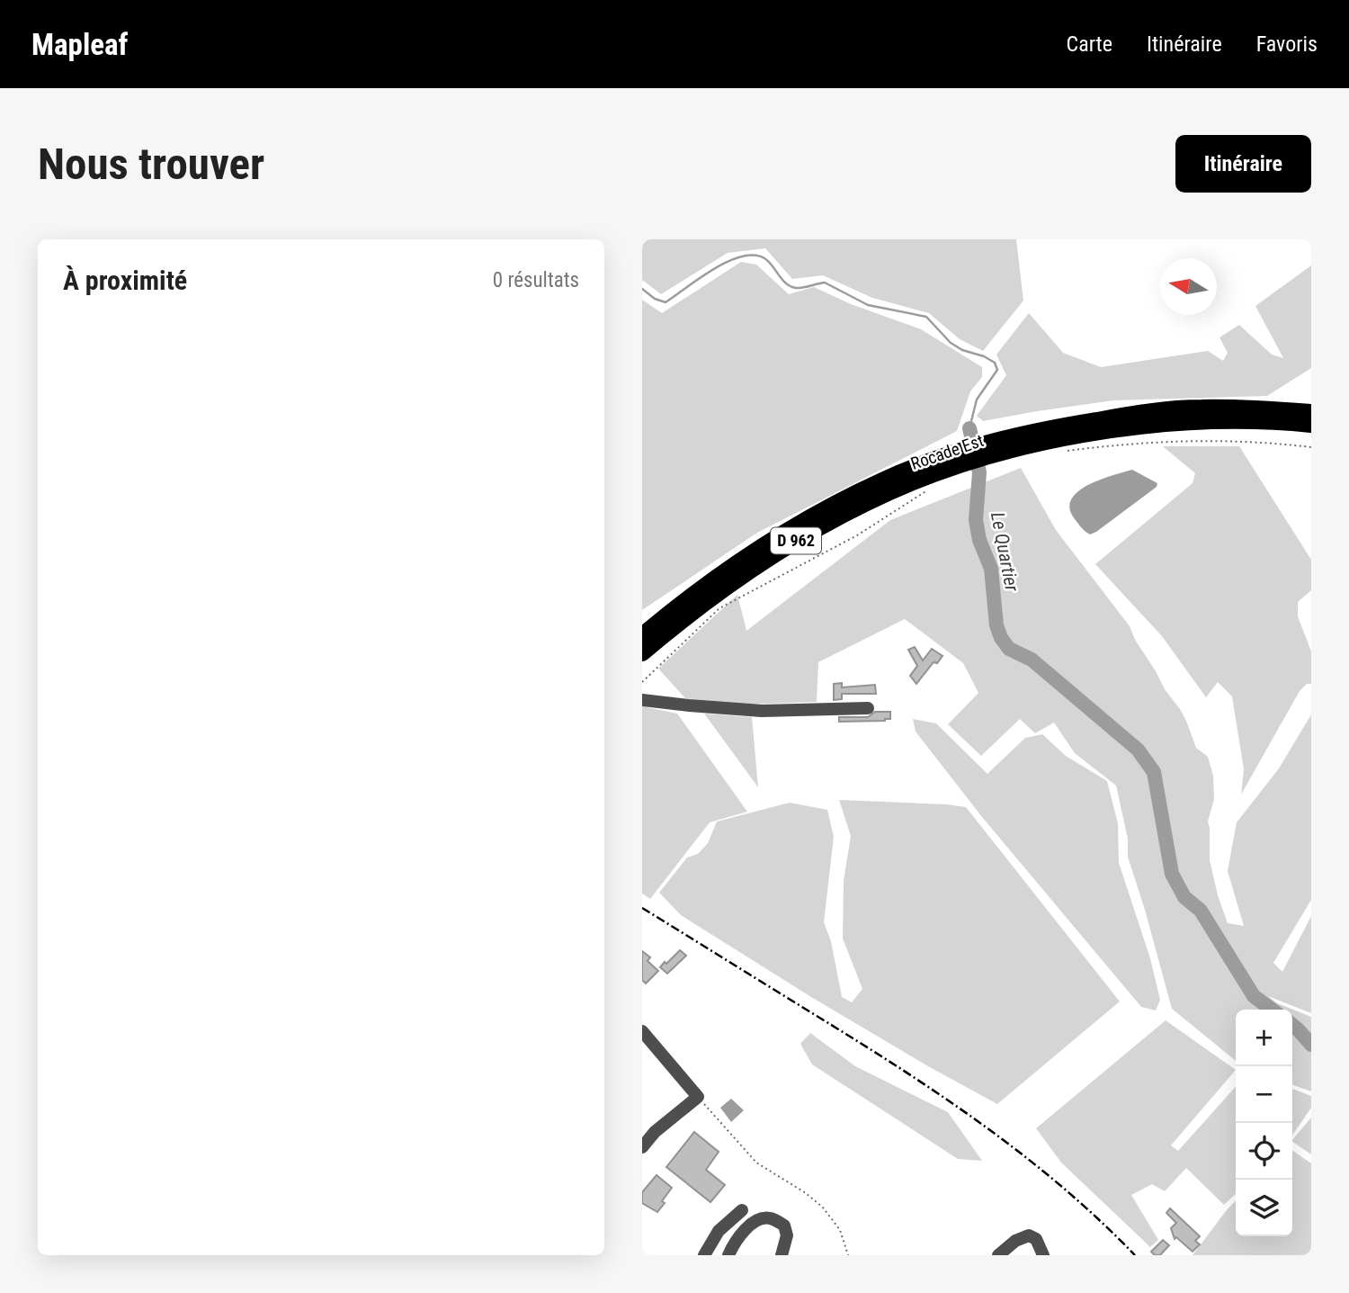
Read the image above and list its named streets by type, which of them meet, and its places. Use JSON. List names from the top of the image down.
{
  "streets": {
    "main road": ["Rocade Est", "D 962"]
  },
  "water": ["Le Quartier"],
  "north": "left",
  "page": {
    "header": "Mapleaf",
    "nav": ["Carte", "Itinéraire", "Favoris"],
    "buttons": "Itinéraire",
    "title": "Nous trouver",
    "heading": ["À proximité", "0 résultats"],
    "map_buttons": ["+", "−"]
  }
}
